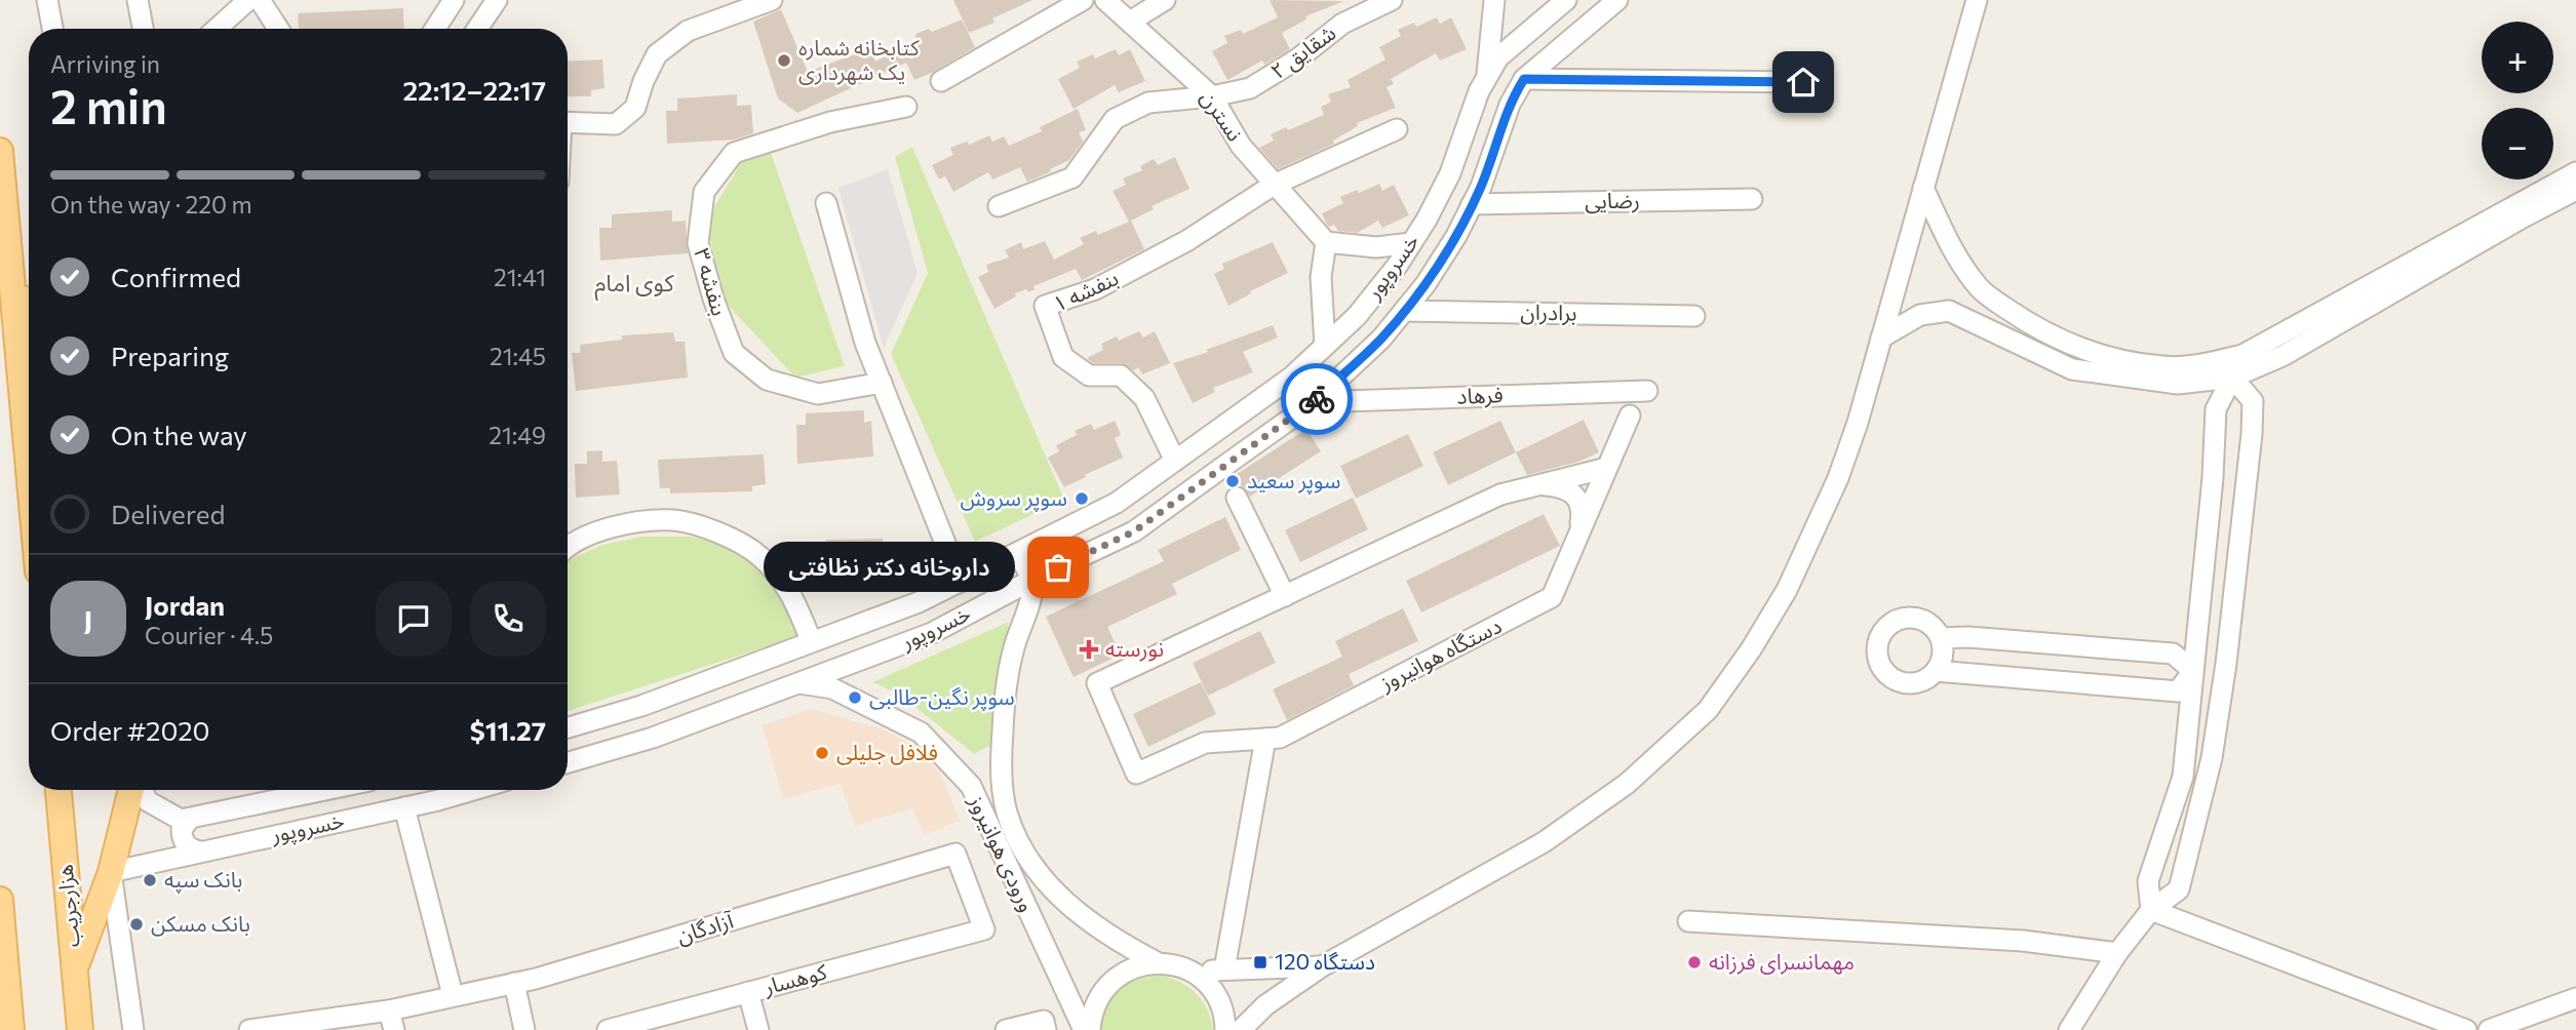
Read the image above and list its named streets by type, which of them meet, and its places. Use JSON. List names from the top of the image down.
{
  "streets": {
    "main road": ["هزارجریب"],
    "street": [
      "شقایق ۲",
      "نسترن",
      "رضایی",
      "خسروپور",
      "بنفشه ۳",
      "بنفشه ۱",
      "برادران",
      "فرهاد",
      "دستگاه هوانیروز",
      "ورودی هوانیروز",
      "آزادگان",
      "کوهسار"
    ]
  },
  "crossings": [
    ["شقایق ۲", "نسترن"],
    ["نسترن", "بنفشه ۱"],
    ["رضایی", "خسروپور"],
    ["خسروپور", "بنفشه ۱"],
    ["خسروپور", "برادران"],
    ["خسروپور", "فرهاد"],
    ["خسروپور", "ورودی هوانیروز"],
    ["آزادگان", "کوهسار"]
  ],
  "districts": ["کوی امام"],
  "places": {
    "other": [
      "کتابخانه شماره یک شهرداری",
      "سوپر سعید",
      "سوپر سروش",
      "داروخانه دکتر نظافتی",
      "سوپر نگین-طالبی",
      "فلافل جلیلی",
      "بانک سپه",
      "بانک مسکن",
      "مهمانسرای فرزانه"
    ],
    "health": ["نورسته"],
    "transit": ["120 دستگاه"]
  },
  "page": {
    "map_buttons": ["+", "−"],
    "heading": ["2 min", "Arriving in", "22:12–22:17"],
    "panel": [
      "Jordan",
      "Courier · 4.5",
      "Order #2020",
      "$11.27"
    ],
    "bar": "On the way · 220 m",
    "list": [
      ["Confirmed", "21:41"],
      ["Preparing", "21:45"],
      ["On the way", "21:49"],
      "Delivered"
    ],
    "bubble": "داروخانه دکتر نظافتی",
    "round": "J"
  }
}
